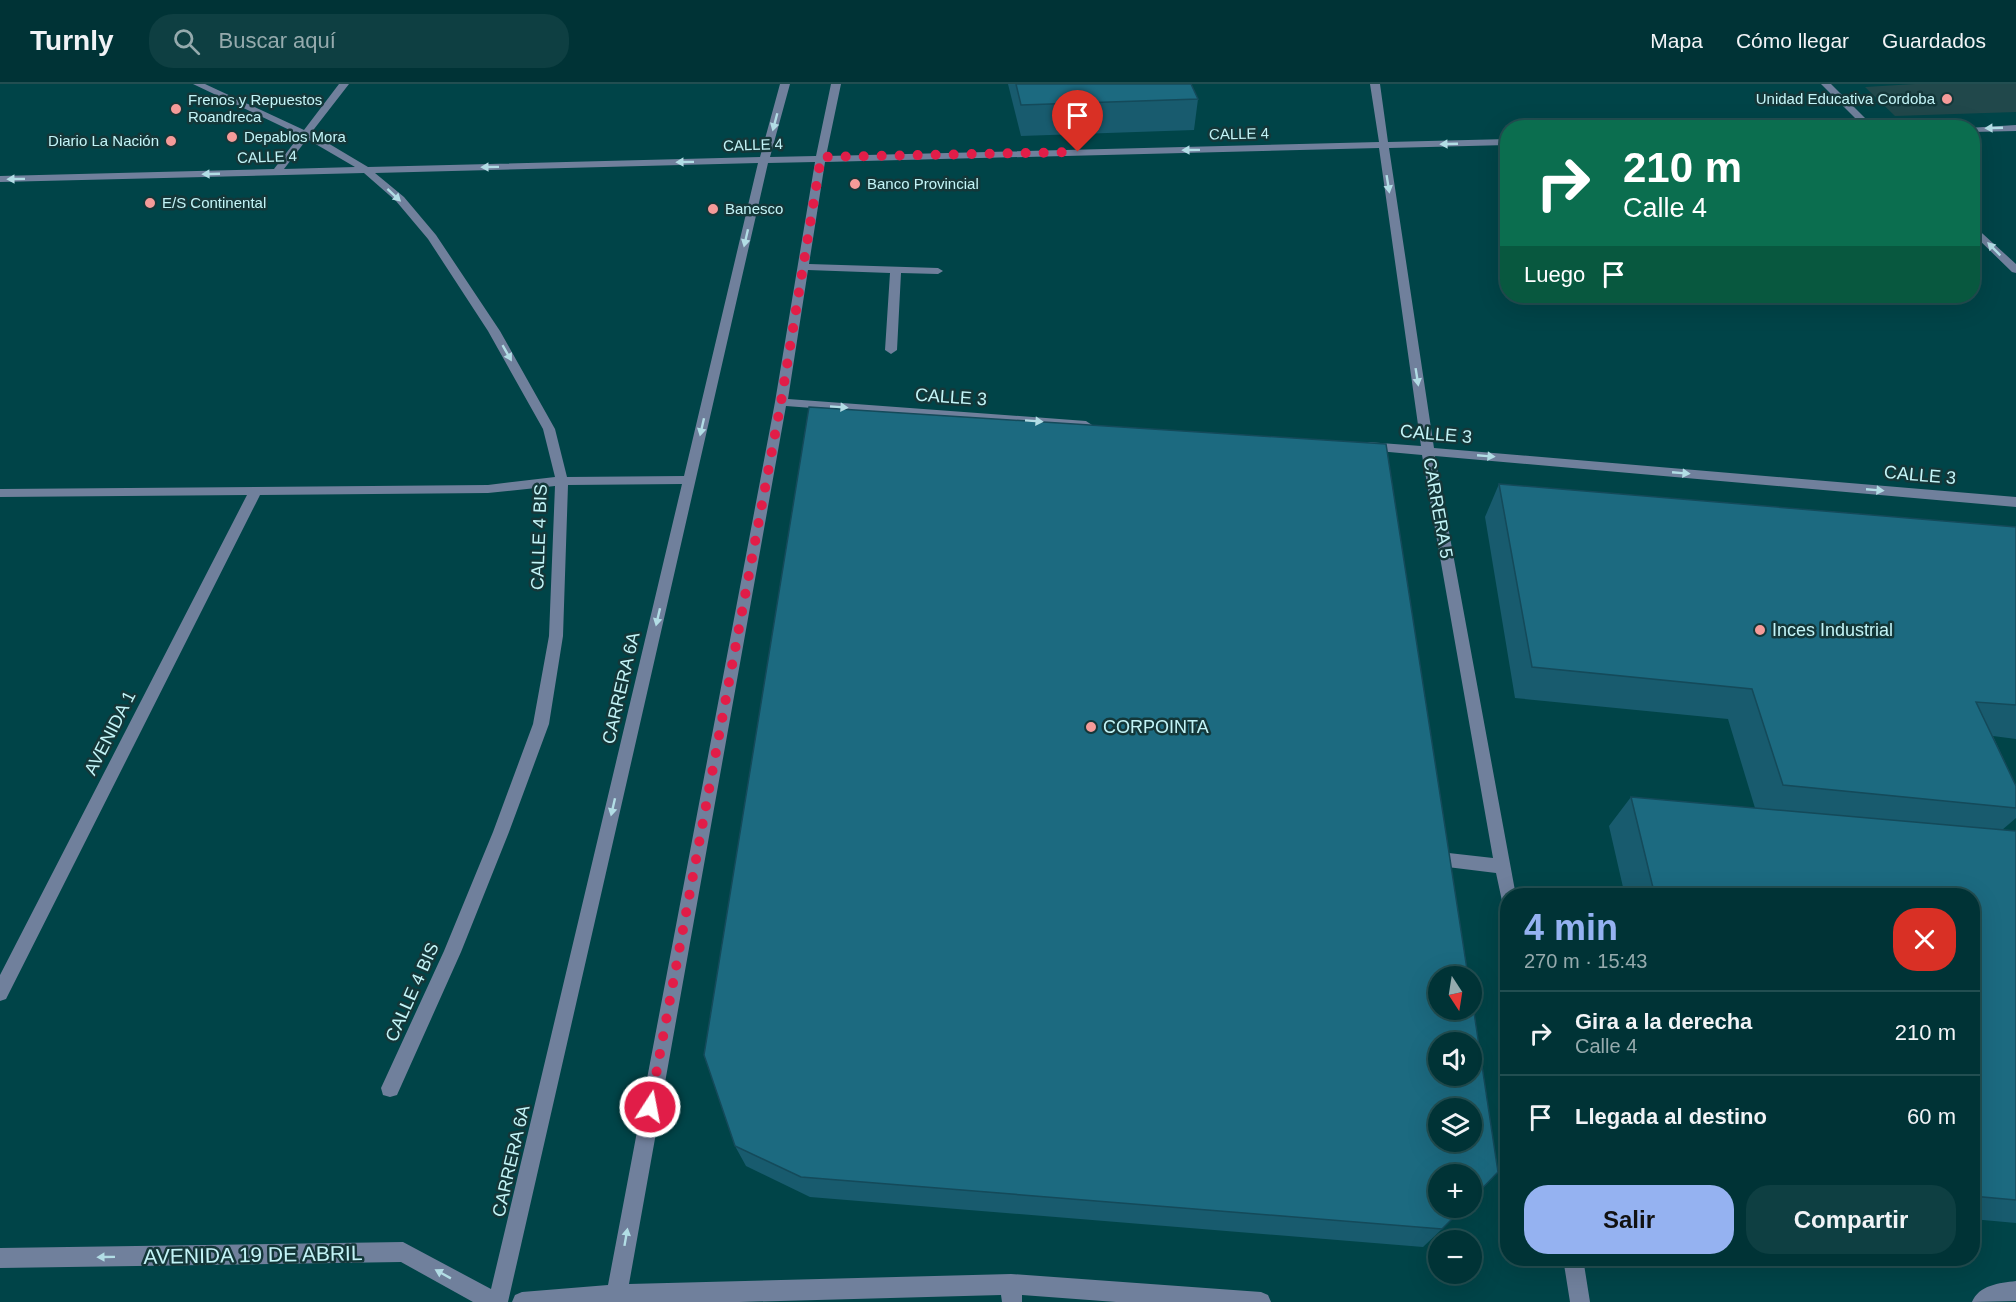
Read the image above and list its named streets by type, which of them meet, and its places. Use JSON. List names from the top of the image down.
{
  "streets": {
    "street": [
      "CALLE 4",
      "CALLE 3",
      "CARRERA 5",
      "CALLE 4 BIS",
      "CARRERA 6A",
      "AVENIDA 1",
      "AVENIDA 19 DE ABRIL"
    ]
  },
  "crossings": [
    ["CALLE 4", "CARRERA 5"],
    ["CALLE 4", "CALLE 4 BIS"],
    ["CALLE 4", "CARRERA 6A"],
    ["CALLE 3", "CARRERA 5"],
    ["CARRERA 6A", "AVENIDA 19 DE ABRIL"]
  ],
  "one_way": [
    "CALLE 4",
    "CALLE 3",
    "CARRERA 5",
    "AVENIDA 19 DE ABRIL"
  ],
  "places": [
    "Unidad Educativa Cordoba",
    "Frenos y Repuestos Roandreca",
    "Depablos Mora",
    "Diario La Nación",
    "Banco Provincial",
    "E/S Continental",
    "Banesco",
    "Inces Industrial",
    "CORPOINTA"
  ],
  "north": "bottom",
  "page": {
    "header": "Turnly",
    "search": "Buscar aquí",
    "nav": ["Mapa", "Cómo llegar", "Guardados"],
    "turn": ["210 m", "Calle 4"],
    "then": "Luego",
    "heading": ["4 min", "270 m · 15:43"],
    "map_buttons": ["+", "−"],
    "list": [
      {
        "name": "Gira a la derecha",
        "note": "Calle 4",
        "value": "210 m"
      },
      {
        "name": "Llegada al destino",
        "value": "60 m"
      }
    ],
    "buttons": ["Salir", "Compartir"]
  }
}
